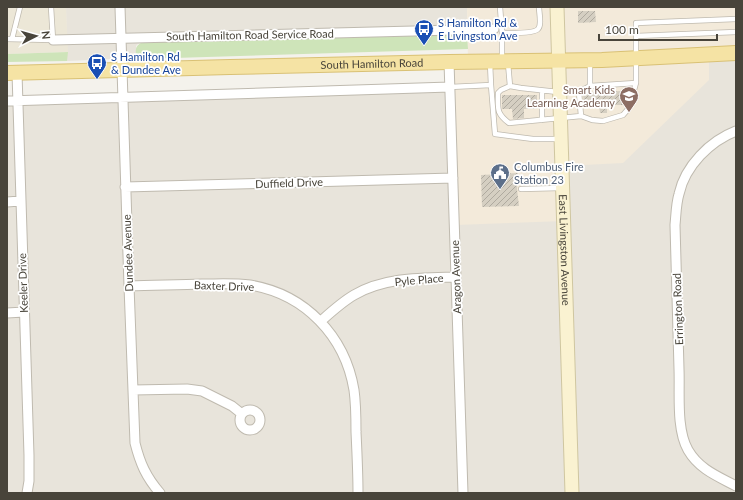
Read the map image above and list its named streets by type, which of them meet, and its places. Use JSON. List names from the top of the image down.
{
  "streets": {
    "main road": ["South Hamilton Road", "East Livingston Avenue"],
    "street": [
      "South Hamilton Road Service Road",
      "Duffield Drive",
      "Dundee Avenue",
      "Aragon Avenue",
      "Pyle Place",
      "Keeler Drive",
      "Baxter Drive",
      "Errington Road"
    ]
  },
  "crossings": [
    ["South Hamilton Road Service Road", "Dundee Avenue"],
    ["South Hamilton Road", "East Livingston Avenue"],
    ["South Hamilton Road", "Dundee Avenue"],
    ["South Hamilton Road", "Aragon Avenue"],
    ["South Hamilton Road", "Keeler Drive"],
    ["Duffield Drive", "Dundee Avenue"],
    ["Duffield Drive", "Aragon Avenue"],
    ["Dundee Avenue", "Baxter Drive"],
    ["Aragon Avenue", "Pyle Place"],
    ["Pyle Place", "Baxter Drive"]
  ],
  "places": {
    "bus stop": ["S Hamilton Rd & E Livingston Ave", "S Hamilton Rd & Dundee Ave"],
    "school or university": ["Smart Kids Learning Academy"],
    "public building": ["Columbus Fire Station 23"]
  },
  "scale_bar": "100 m",
  "north": "right"
}
